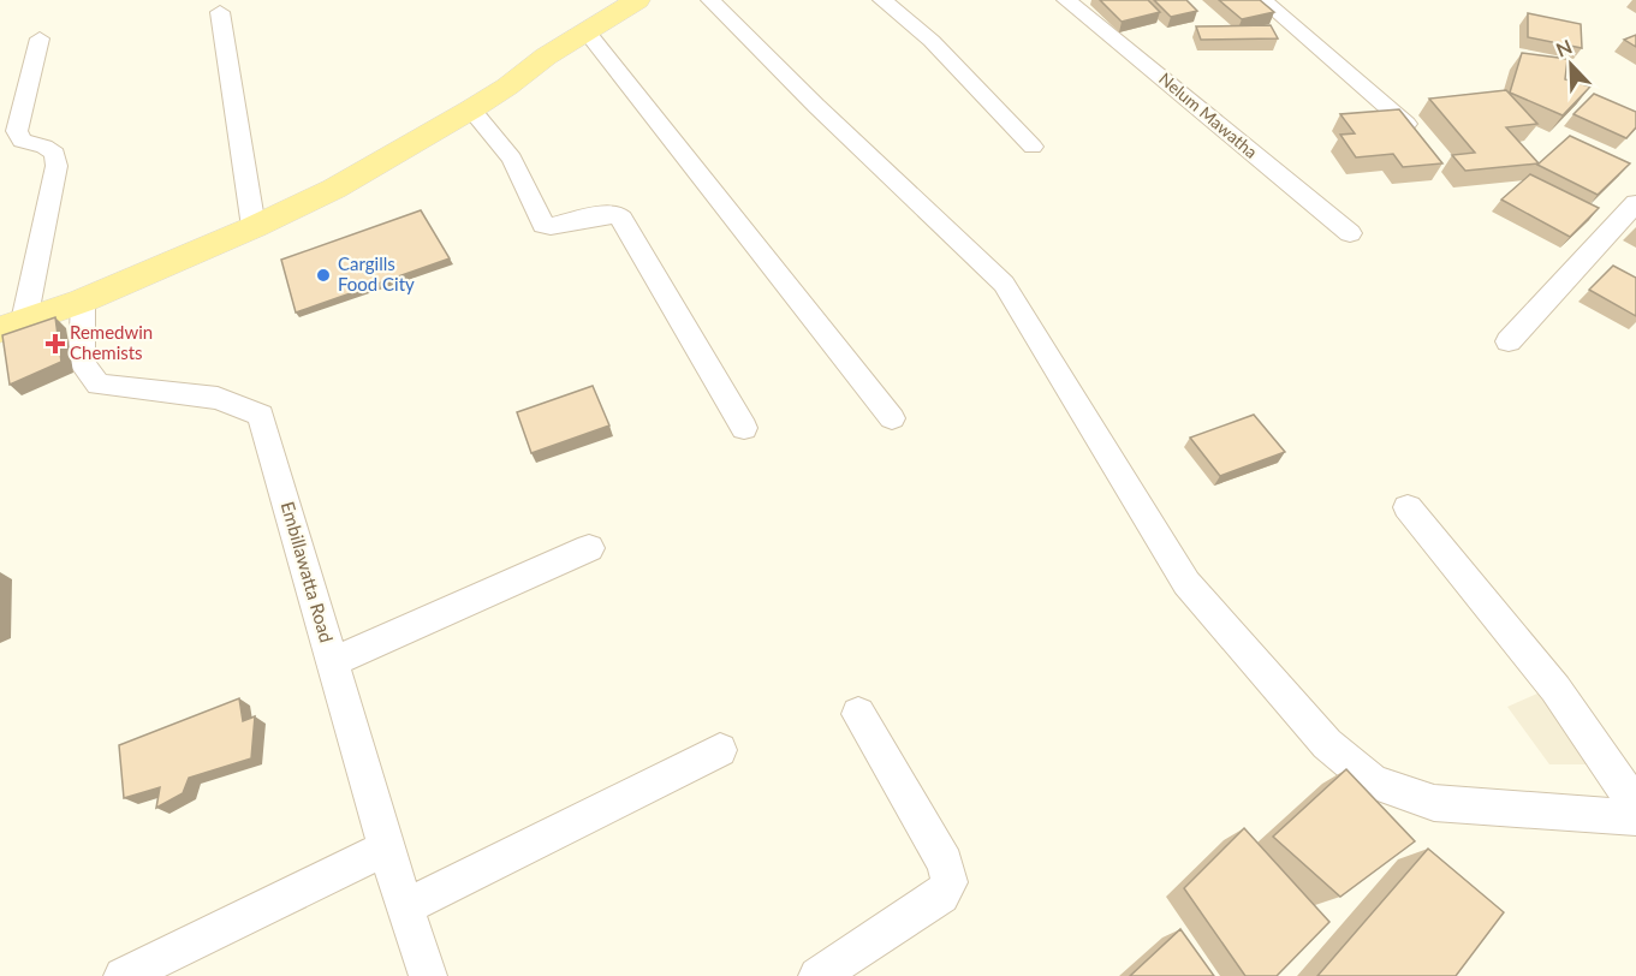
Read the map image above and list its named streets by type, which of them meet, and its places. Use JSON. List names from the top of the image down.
{
  "streets": {
    "street": ["Nelum Mawatha", "Embillawatta Road"]
  },
  "places": {
    "other": ["Cargills Food City"],
    "health": ["Remedwin Chemists"]
  },
  "north": "top left"
}
